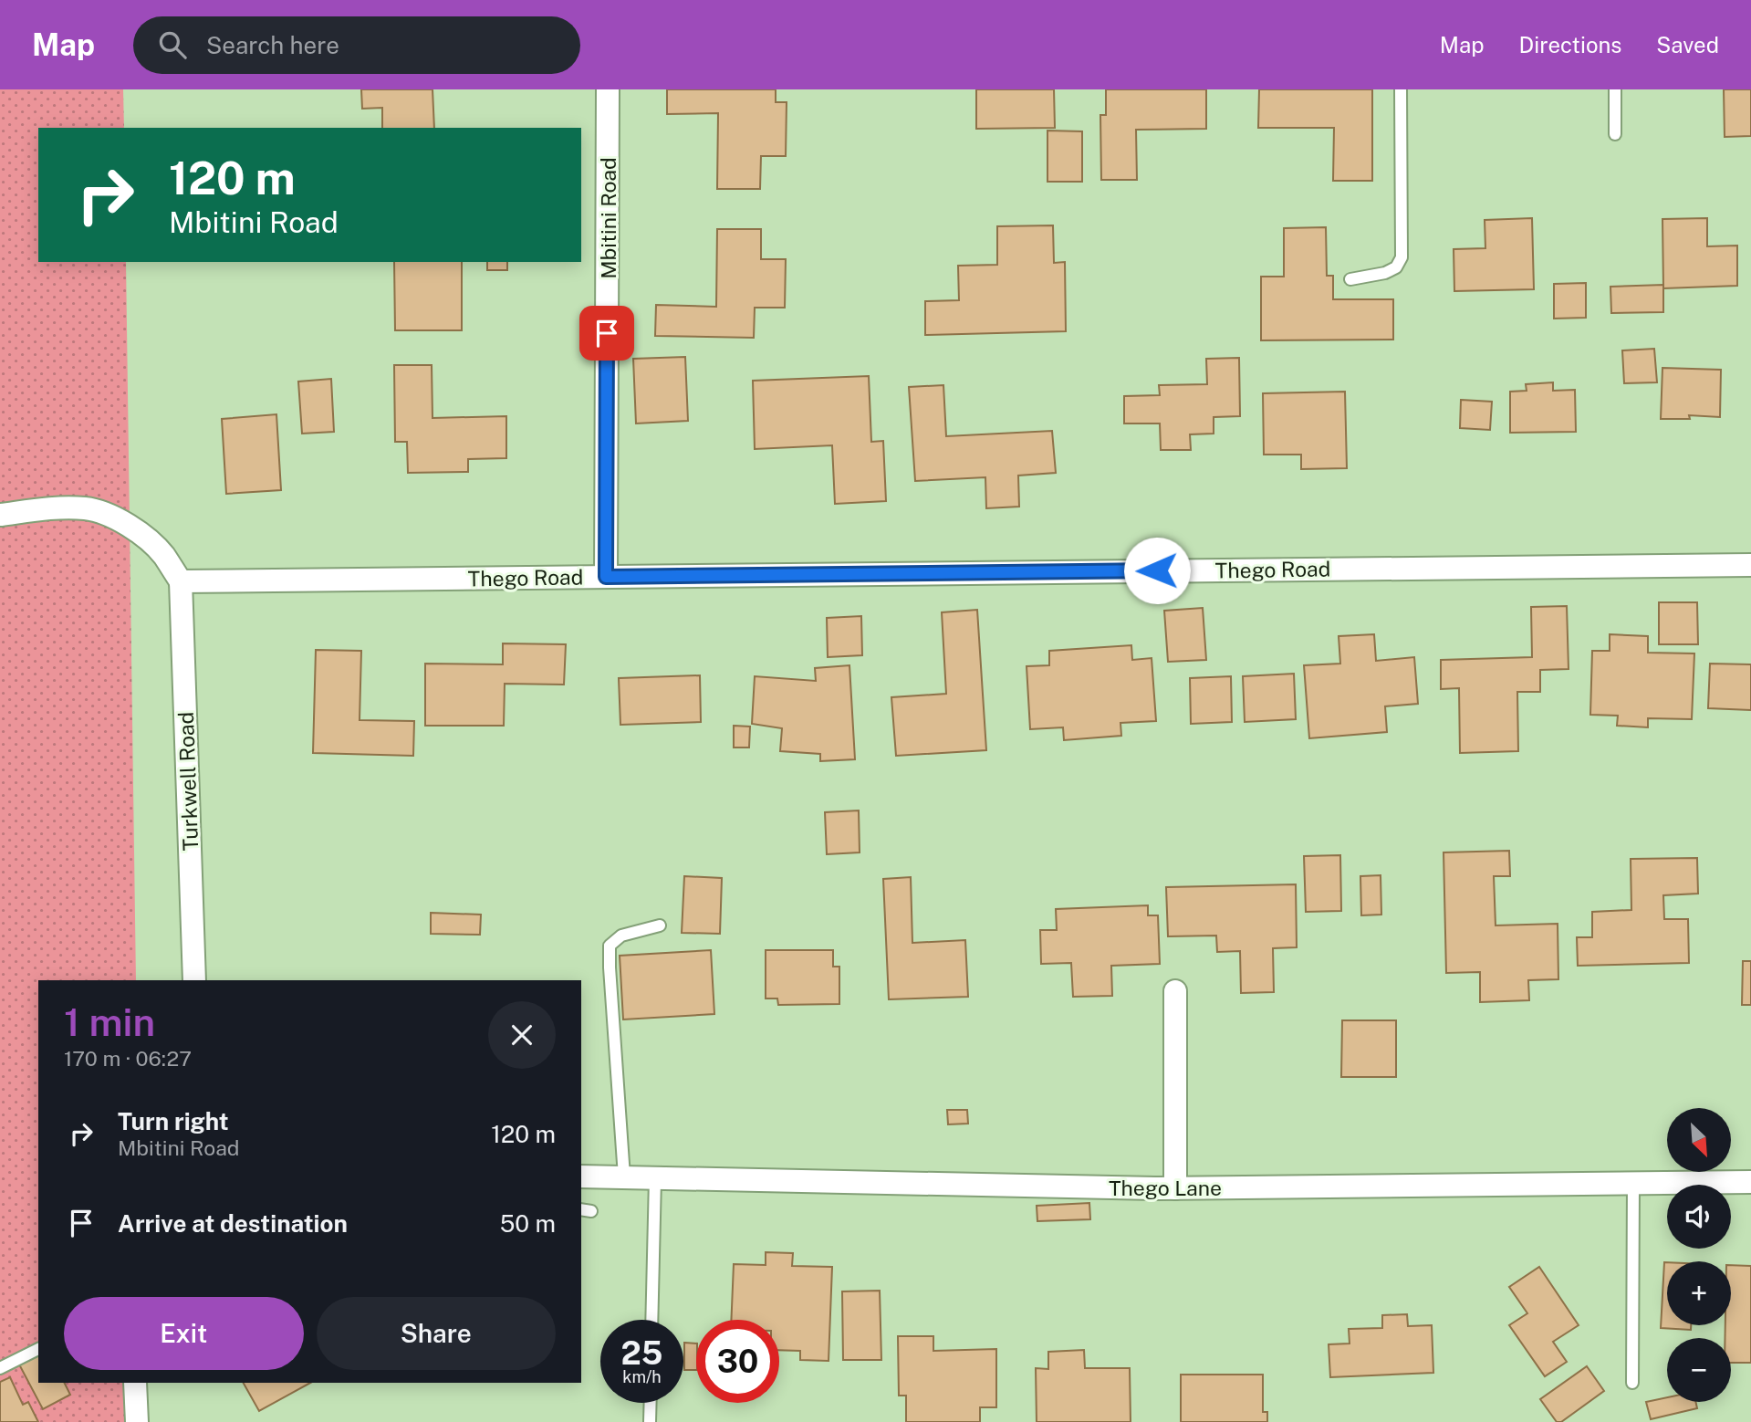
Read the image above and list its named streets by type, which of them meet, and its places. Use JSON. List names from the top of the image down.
{
  "streets": {
    "street": [
      "Mbitini Road",
      "Thego Road",
      "Turkwell Road",
      "Thego Lane"
    ]
  },
  "crossings": [
    ["Mbitini Road", "Thego Road"],
    ["Thego Road", "Turkwell Road"]
  ],
  "north": "bottom right",
  "page": {
    "header": "Map",
    "search": "Search here",
    "nav": ["Map", "Directions", "Saved"],
    "turn": ["120 m", "Mbitini Road"],
    "heading": ["1 min", "170 m · 06:27"],
    "list": [
      {
        "name": "Turn right",
        "note": "Mbitini Road",
        "value": "120 m"
      },
      {
        "name": "Arrive at destination",
        "value": "50 m"
      }
    ],
    "map_buttons": ["+", "−"],
    "buttons": ["Exit", "Share"],
    "speed": "25 km/h",
    "limit": "30"
  }
}
